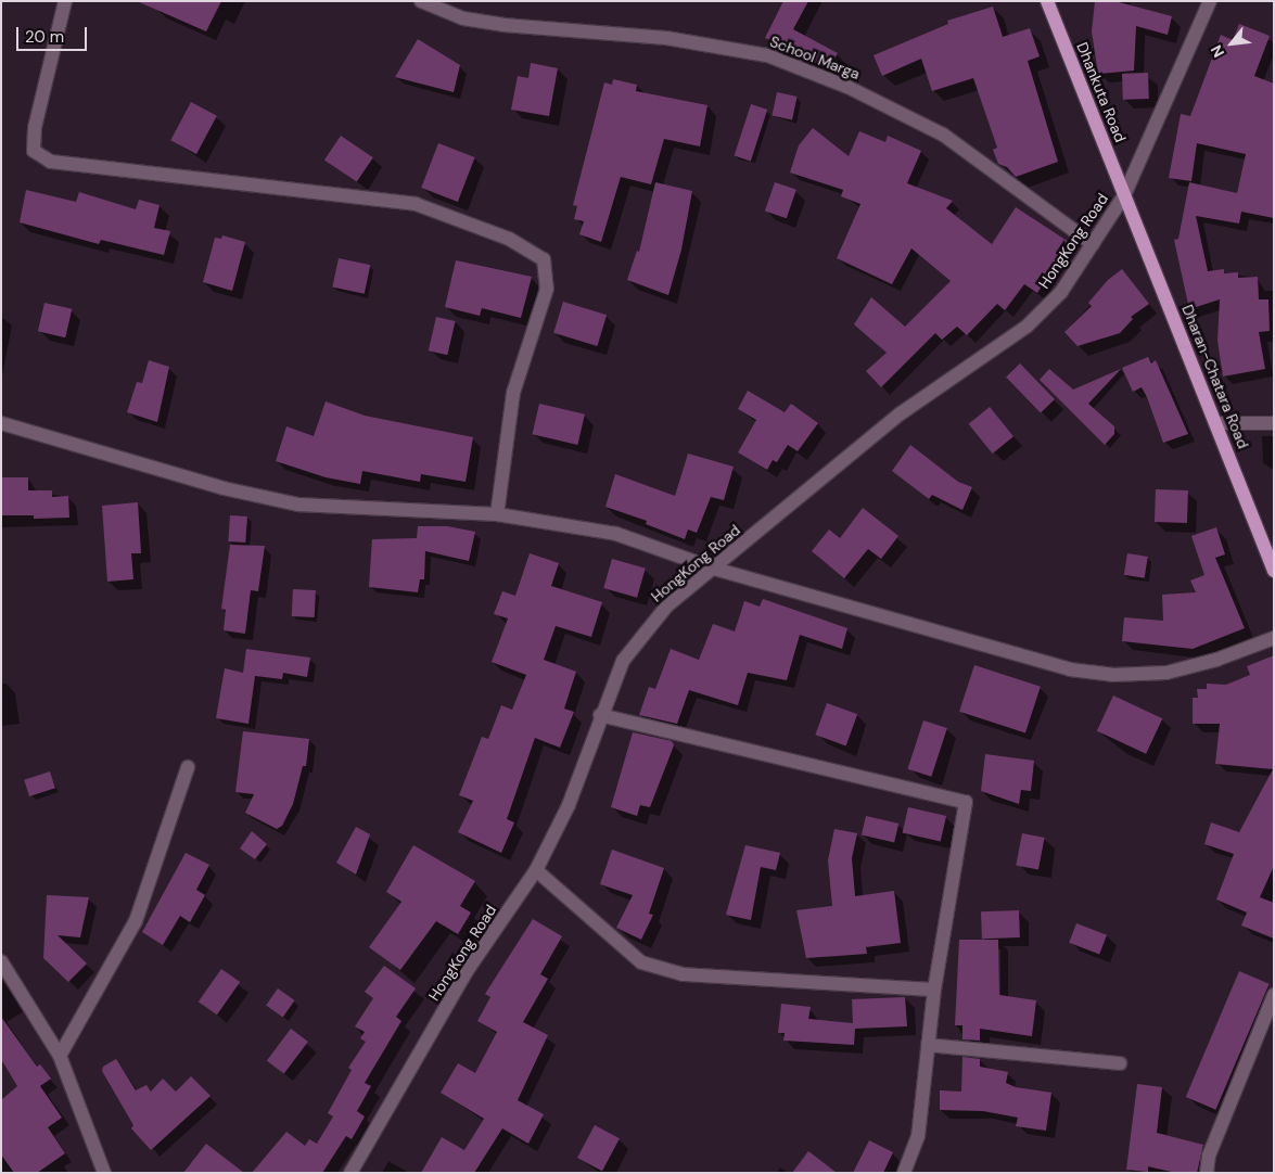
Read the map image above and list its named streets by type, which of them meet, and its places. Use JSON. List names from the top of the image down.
{
  "streets": {
    "main road": ["Dhankuta Road", "Dharan-Chatara Road"],
    "street": ["School Marga", "HongKong Road"]
  },
  "crossings": [
    ["School Marga", "HongKong Road"],
    ["Dhankuta Road", "HongKong Road"],
    ["Dhankuta Road", "Dharan-Chatara Road"],
    ["HongKong Road", "Dharan-Chatara Road"]
  ],
  "scale_bar": "20 m",
  "north": "bottom left"
}
